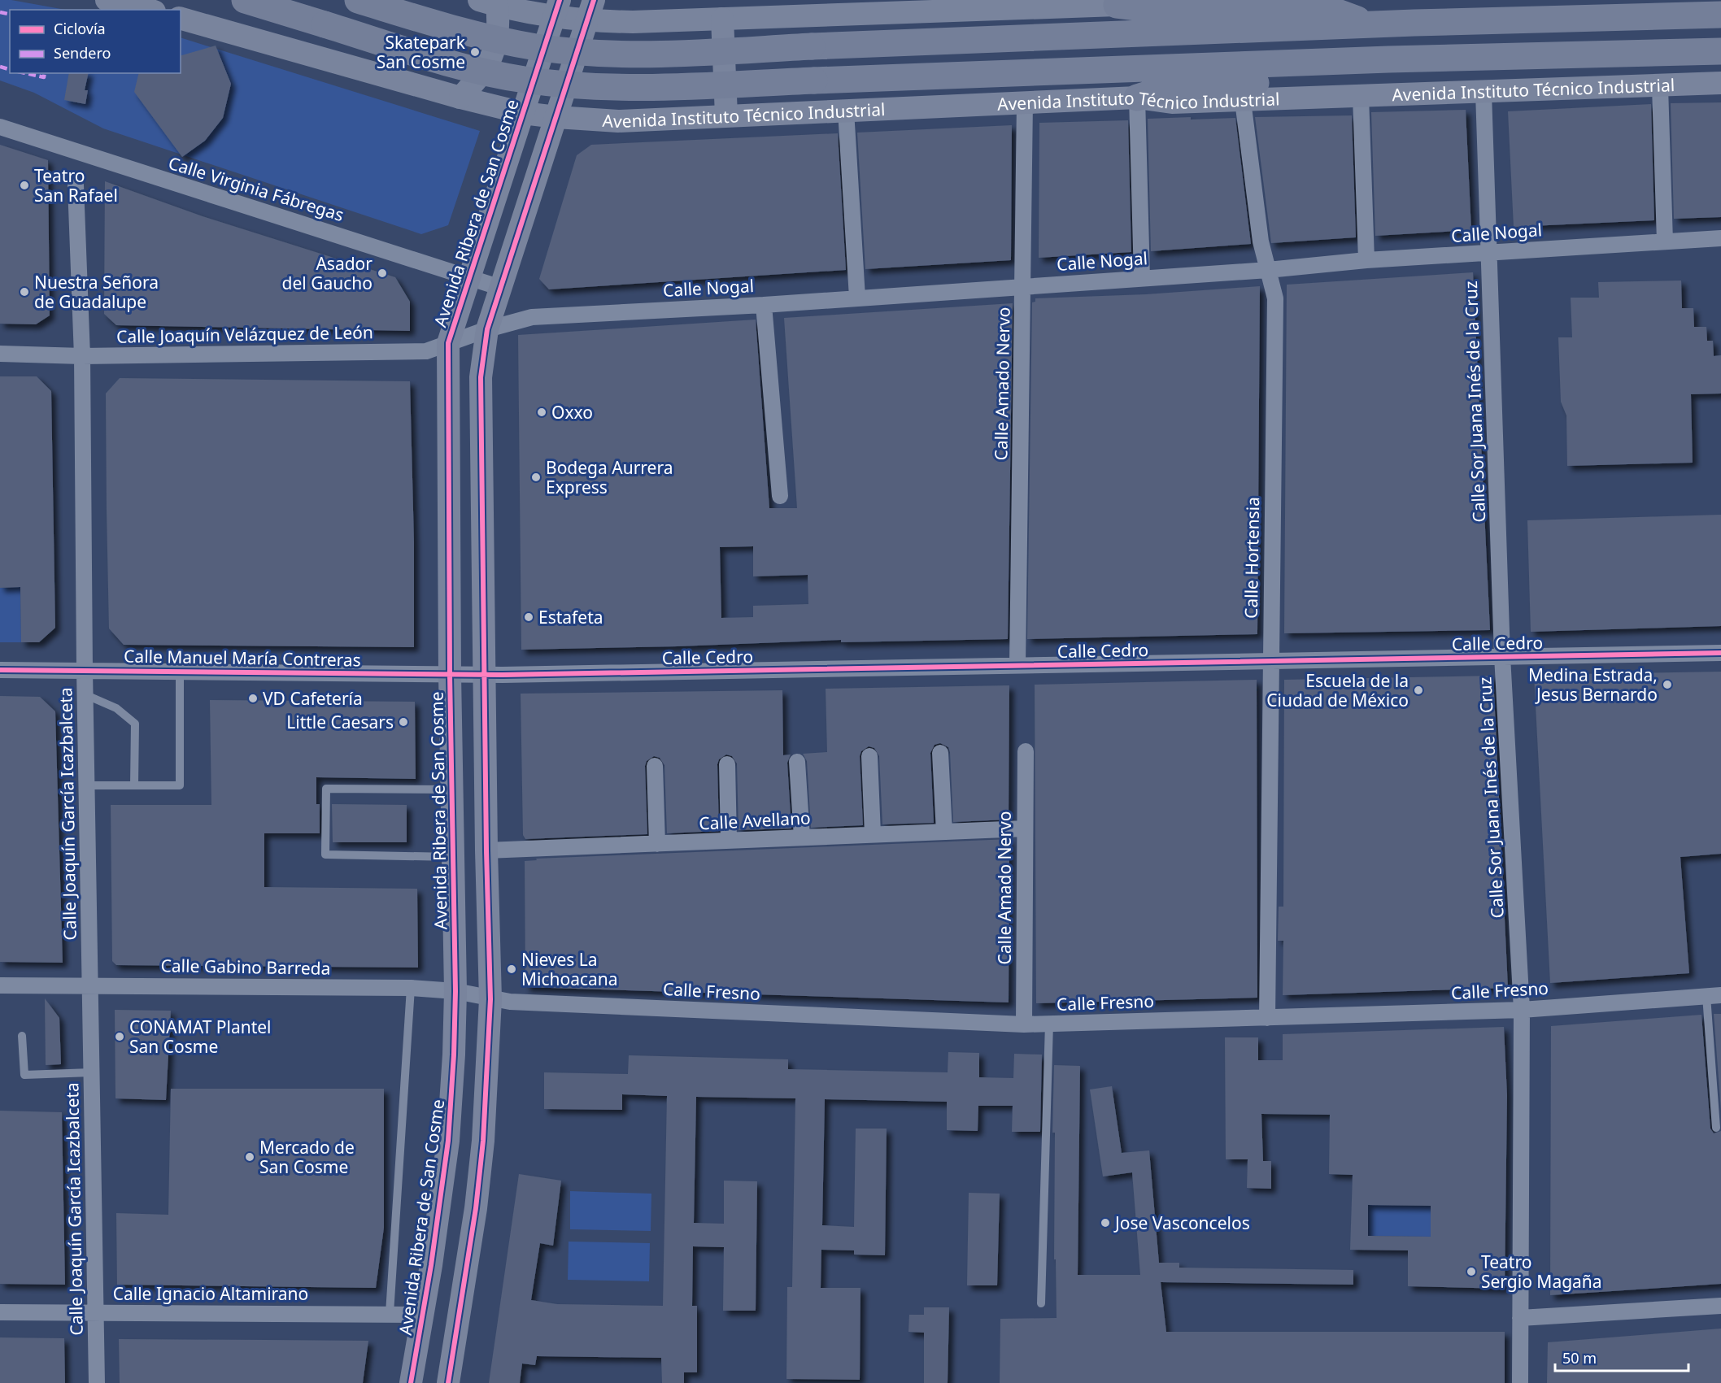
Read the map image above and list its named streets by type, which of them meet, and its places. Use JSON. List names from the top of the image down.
{
  "streets": {
    "main road": ["Avenida Instituto Técnico Industrial", "Avenida Ribera de San Cosme"],
    "street": [
      "Calle Virginia Fábregas",
      "Calle Nogal",
      "Calle Joaquín Velázquez de León",
      "Calle Amado Nervo",
      "Calle Sor Juana Inés de la Cruz",
      "Calle Hortensia",
      "Calle Cedro",
      "Calle Manuel María Contreras",
      "Calle Joaquín García Icazbalceta",
      "Calle Avellano",
      "Calle Gabino Barreda",
      "Calle Fresno",
      "Calle Ignacio Altamirano"
    ]
  },
  "crossings": [
    ["Avenida Instituto Técnico Industrial", "Avenida Ribera de San Cosme"],
    ["Avenida Instituto Técnico Industrial", "Calle Amado Nervo"],
    ["Avenida Instituto Técnico Industrial", "Calle Sor Juana Inés de la Cruz"],
    ["Avenida Instituto Técnico Industrial", "Calle Hortensia"],
    ["Calle Virginia Fábregas", "Avenida Ribera de San Cosme"],
    ["Avenida Ribera de San Cosme", "Calle Joaquín Velázquez de León"],
    ["Avenida Ribera de San Cosme", "Calle Manuel María Contreras"],
    ["Avenida Ribera de San Cosme", "Calle Gabino Barreda"],
    ["Avenida Ribera de San Cosme", "Calle Ignacio Altamirano"],
    ["Calle Nogal", "Calle Joaquín Velázquez de León"],
    ["Calle Nogal", "Calle Amado Nervo"],
    ["Calle Nogal", "Calle Sor Juana Inés de la Cruz"],
    ["Calle Nogal", "Calle Hortensia"],
    ["Calle Joaquín Velázquez de León", "Calle Joaquín García Icazbalceta"],
    ["Calle Amado Nervo", "Calle Cedro"],
    ["Calle Amado Nervo", "Calle Avellano"],
    ["Calle Amado Nervo", "Calle Fresno"],
    ["Calle Sor Juana Inés de la Cruz", "Calle Cedro"],
    ["Calle Sor Juana Inés de la Cruz", "Calle Fresno"],
    ["Calle Hortensia", "Calle Cedro"],
    ["Calle Hortensia", "Calle Fresno"],
    ["Calle Cedro", "Calle Manuel María Contreras"],
    ["Calle Manuel María Contreras", "Calle Joaquín García Icazbalceta"],
    ["Calle Joaquín García Icazbalceta", "Calle Gabino Barreda"],
    ["Calle Joaquín García Icazbalceta", "Calle Ignacio Altamirano"],
    ["Calle Gabino Barreda", "Calle Fresno"]
  ],
  "places": [
    "Skatepark San Cosme",
    "Teatro San Rafael",
    "Asador del Gaucho",
    "Nuestra Señora de Guadalupe",
    "Oxxo",
    "Bodega Aurrera Express",
    "Estafeta",
    "Medina Estrada, Jesus Bernardo",
    "Escuela de la Ciudad de México",
    "VD Cafetería",
    "Little Caesars",
    "Nieves La Michoacana",
    "CONAMAT Plantel San Cosme",
    "Mercado de San Cosme",
    "Jose Vasconcelos",
    "Teatro Sergio Magaña"
  ],
  "legend": ["Ciclovía", "Sendero"],
  "scale_bar": "50 m"
}
